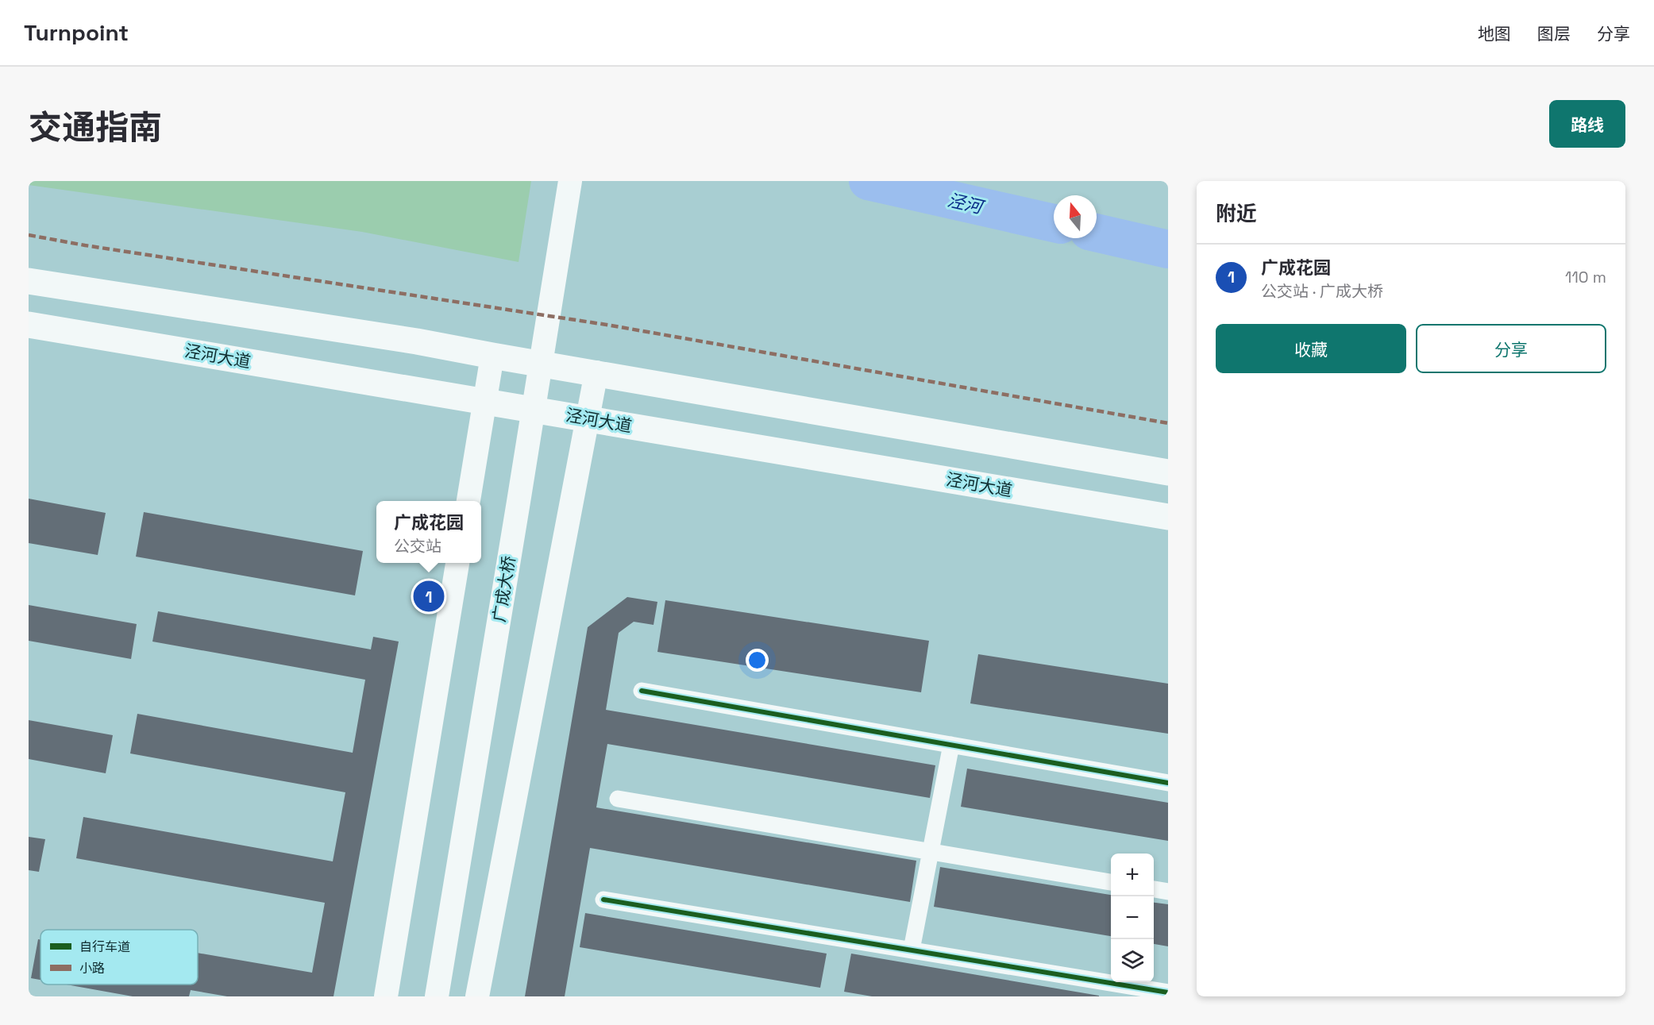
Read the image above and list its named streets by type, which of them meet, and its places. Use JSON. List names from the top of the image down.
{
  "streets": {
    "main road": ["泾河大道", "广成大桥"]
  },
  "water": ["泾河"],
  "legend": ["自行车道", "小路"],
  "north": "top",
  "page": {
    "header": "Turnpoint",
    "nav": ["地图", "图层", "分享"],
    "title": "交通指南",
    "buttons": [
      "路线",
      ["收藏", "分享"]
    ],
    "heading": "附近",
    "list": [
      {
        "mark": "1",
        "name": "广成花园",
        "note": "公交站 · 广成大桥",
        "value": "110 m"
      }
    ],
    "popup": ["广成花园", "公交站"],
    "pins": "1",
    "map_buttons": ["+", "−"]
  }
}
